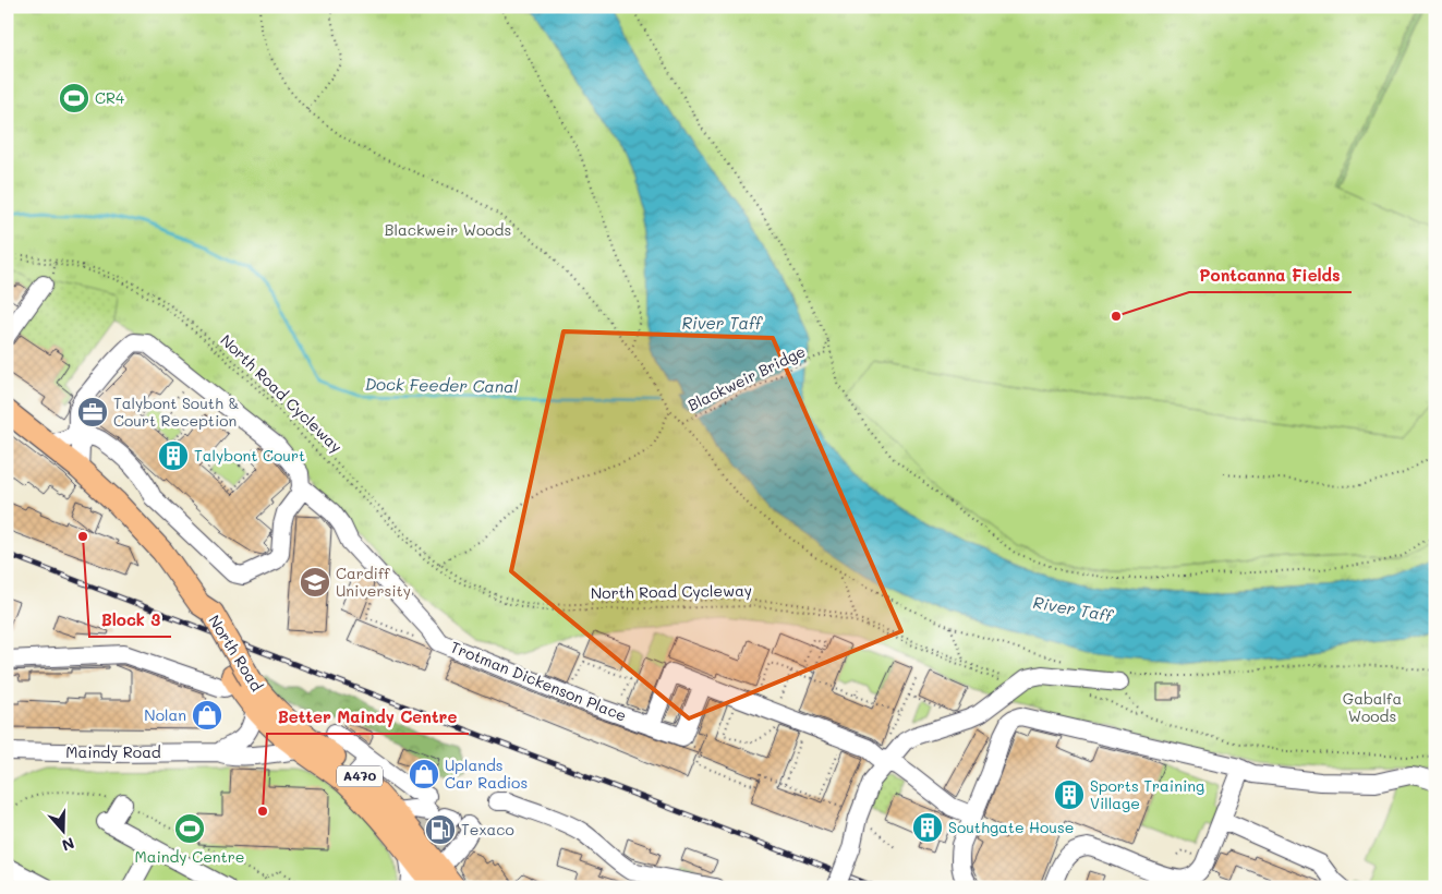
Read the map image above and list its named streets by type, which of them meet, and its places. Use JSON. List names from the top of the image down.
{
  "streets": {
    "main road": ["North Road", "A470"],
    "street": ["Trotman Dickenson Place", "Maindy Road"],
    "path": ["Blackweir Bridge", "North Road Cycleway"]
  },
  "crossings": [
    ["North Road", "Maindy Road"]
  ],
  "water": ["River Taff", "Dock Feeder Canal"],
  "parks": ["Blackweir Woods", "Gabalfa Woods"],
  "places": {
    "sports": ["CR4", "Maindy Centre"],
    "other": ["Pontcanna Fields", "Block 3", "Better Maindy Centre"],
    "office": ["Talybont South & Court Reception"],
    "building": ["Talybont Court", "Sports Training Village", "Southgate House"],
    "school or university": ["Cardiff University"],
    "shop": ["Nolan", "Uplands Car Radios"],
    "fuel station": ["Texaco"]
  },
  "north": "bottom"
}
